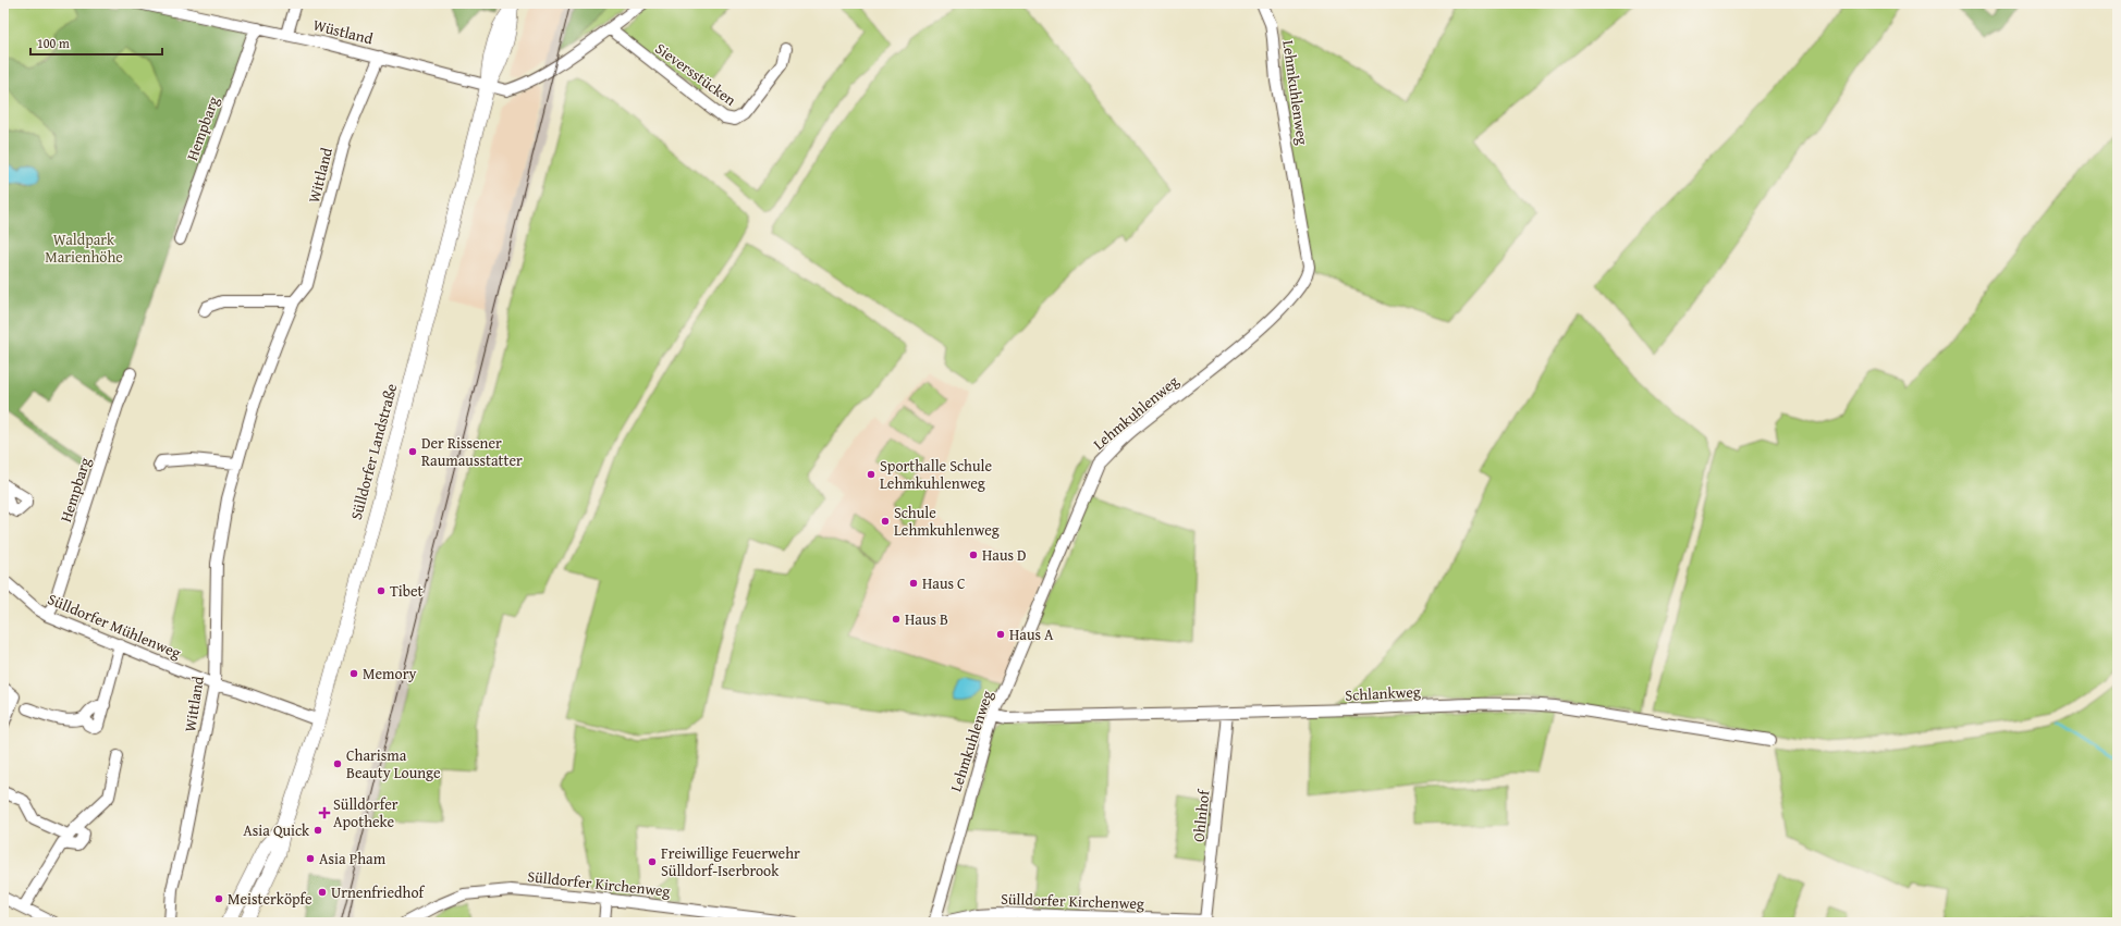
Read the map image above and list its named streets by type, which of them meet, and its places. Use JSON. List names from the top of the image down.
{
  "streets": {
    "main road": ["Sülldorfer Landstraße"],
    "street": [
      "Wüstland",
      "Sieversstücken",
      "Lehmkuhlenweg",
      "Hempbarg",
      "Wittland",
      "Sülldorfer Mühlenweg",
      "Schlankweg",
      "Ohlnhof",
      "Sülldorfer Kirchenweg"
    ]
  },
  "crossings": [
    ["Wüstland", "Hempbarg"],
    ["Wüstland", "Wittland"],
    ["Wüstland", "Sülldorfer Landstraße"],
    ["Lehmkuhlenweg", "Schlankweg"],
    ["Hempbarg", "Sülldorfer Mühlenweg"],
    ["Wittland", "Sülldorfer Mühlenweg"],
    ["Sülldorfer Landstraße", "Sülldorfer Mühlenweg"],
    ["Schlankweg", "Ohlnhof"],
    ["Ohlnhof", "Sülldorfer Kirchenweg"]
  ],
  "parks": ["Waldpark Marienhöhe"],
  "places": {
    "other": [
      "Der Rissener Raumausstatter",
      "Sporthalle Schule Lehmkuhlenweg",
      "Schule Lehmkuhlenweg",
      "Haus D",
      "Haus C",
      "Tibet",
      "Haus B",
      "Haus A",
      "Memory",
      "Charisma Beauty Lounge",
      "Asia Quick",
      "Asia Pham",
      "Freiwillige Feuerwehr Sülldorf-Iserbrook",
      "Urnenfriedhof",
      "Meisterköpfe"
    ],
    "health": ["Sülldorfer Apotheke"]
  },
  "scale_bar": "100 m"
}
